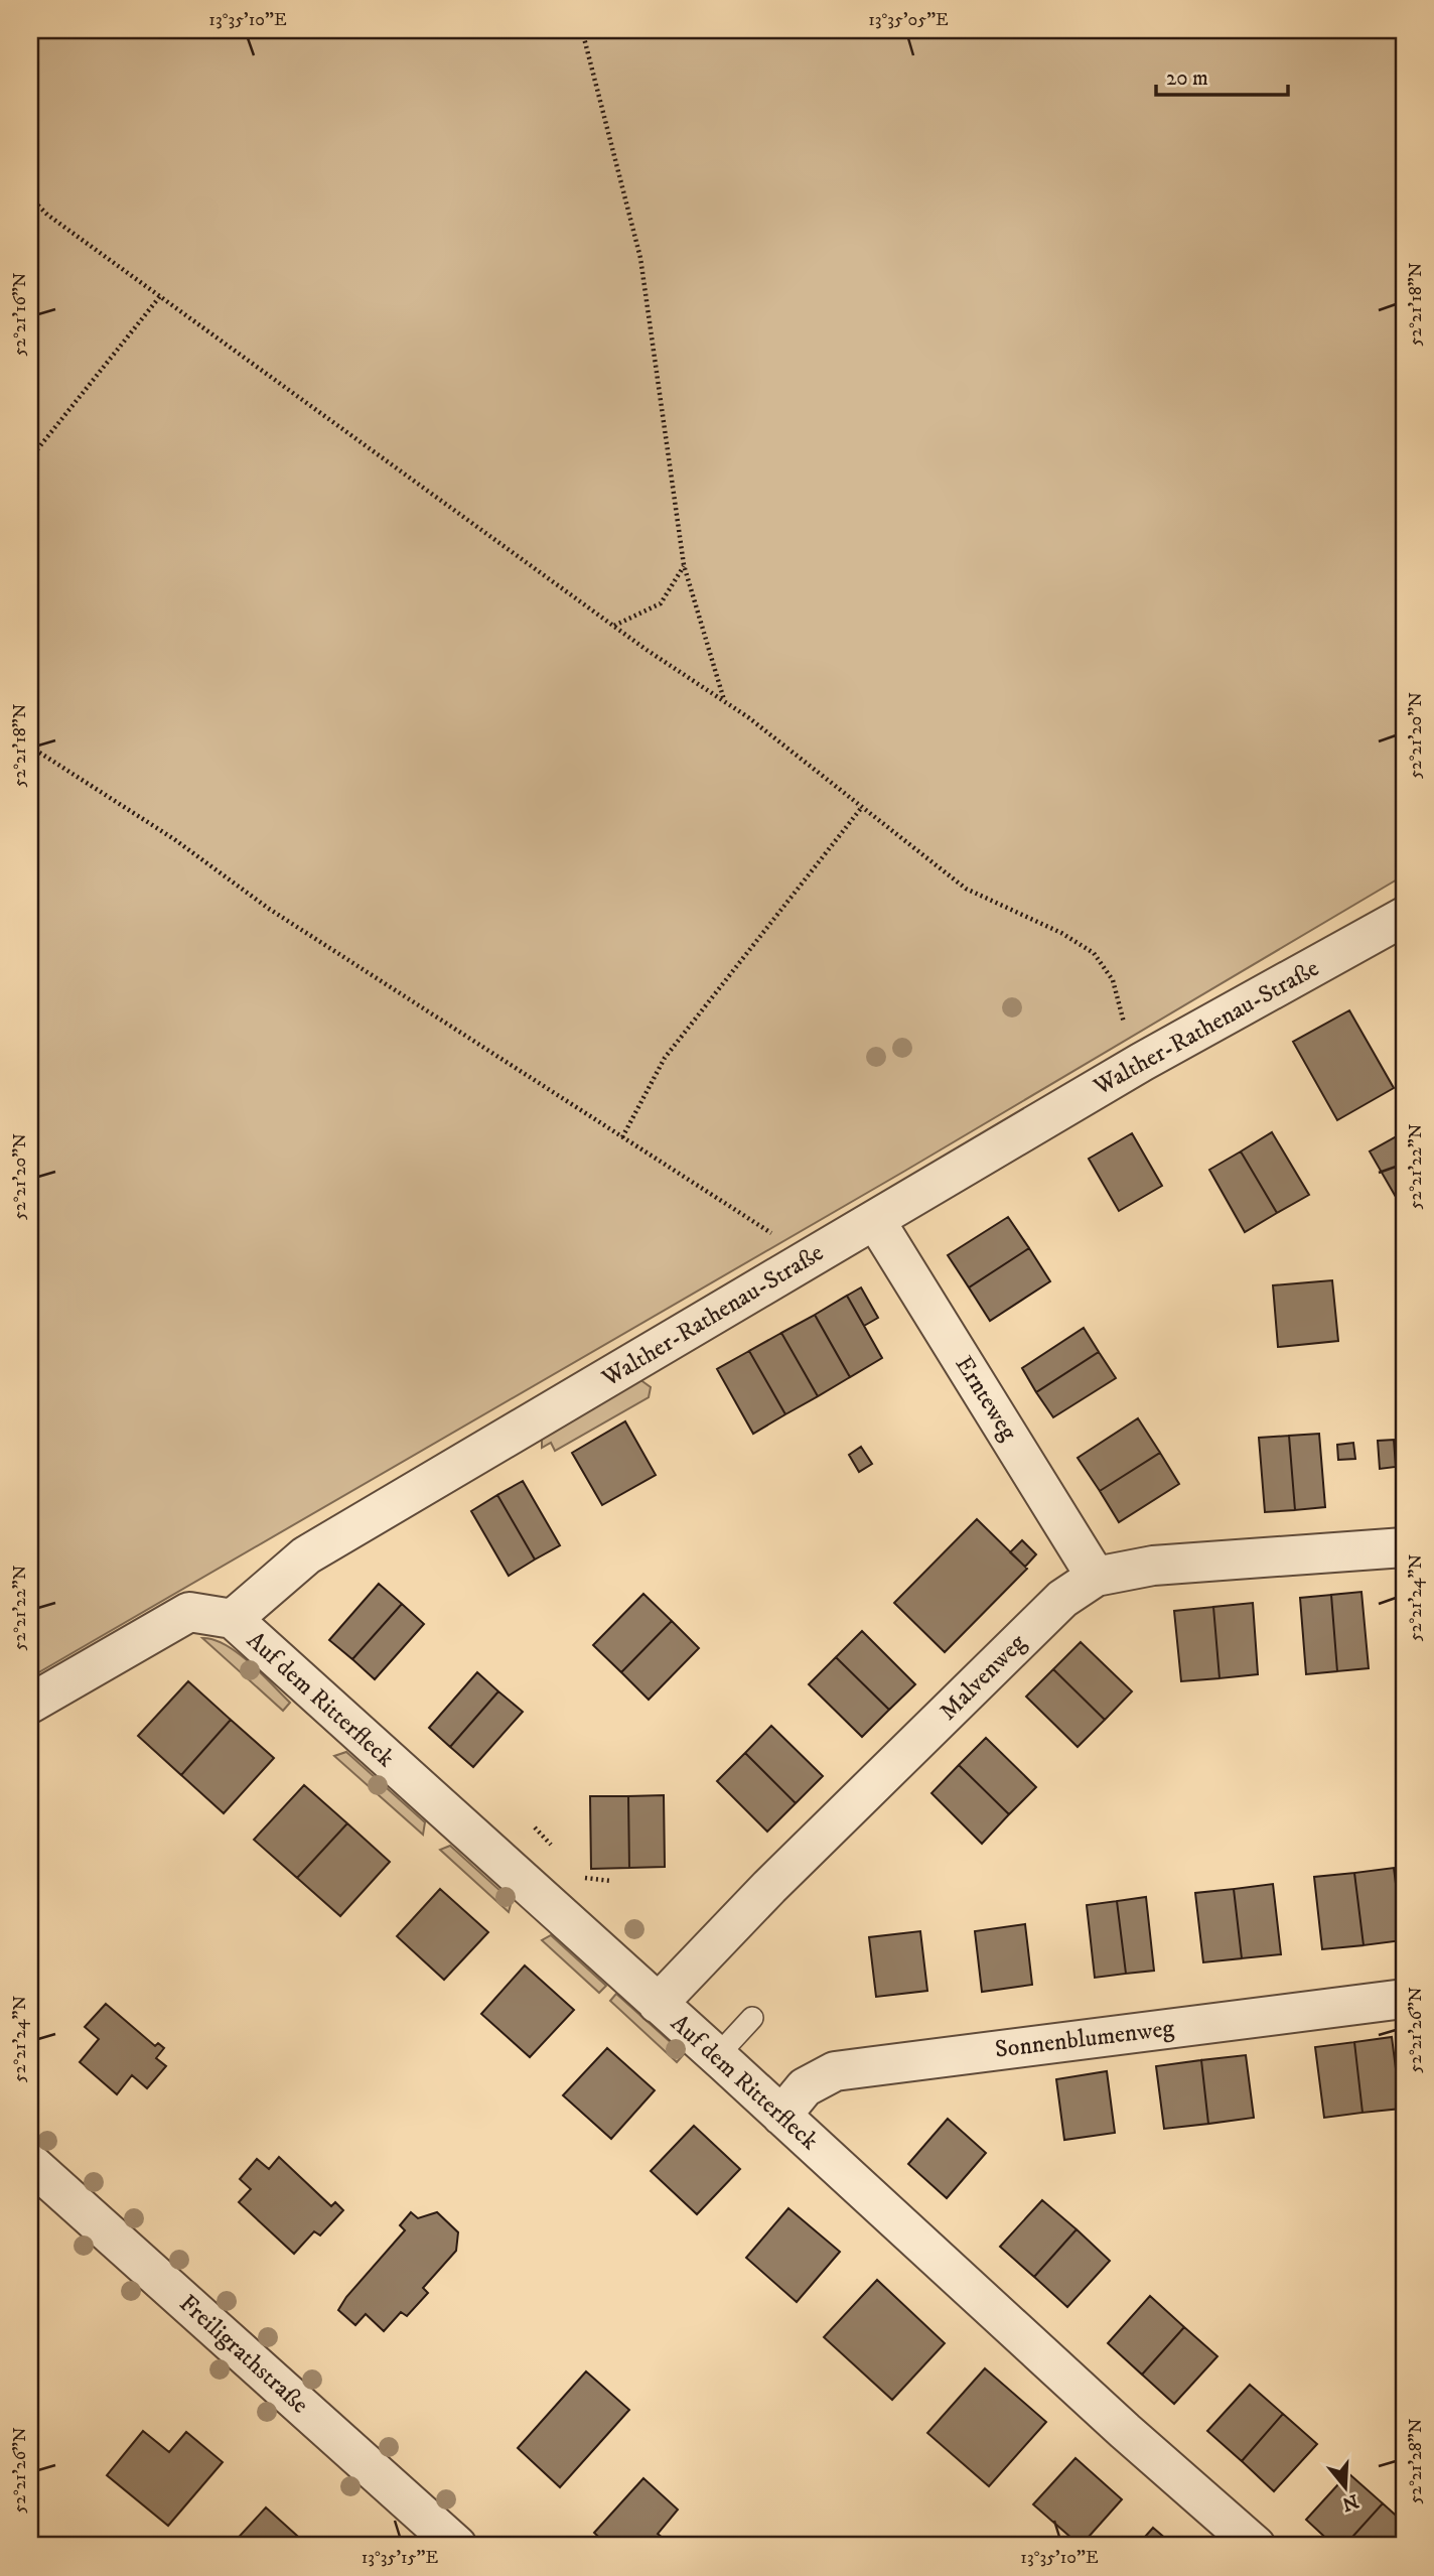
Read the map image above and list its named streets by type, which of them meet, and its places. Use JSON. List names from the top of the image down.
{
  "streets": {
    "street": [
      "Walther-Rathenau-Straße",
      "Ernteweg",
      "Malvenweg",
      "Auf dem Ritterfleck",
      "Sonnenblumenweg",
      "Freiligrathstraße"
    ]
  },
  "crossings": [
    ["Walther-Rathenau-Straße", "Ernteweg"],
    ["Walther-Rathenau-Straße", "Auf dem Ritterfleck"],
    ["Ernteweg", "Malvenweg"],
    ["Malvenweg", "Auf dem Ritterfleck"],
    ["Auf dem Ritterfleck", "Sonnenblumenweg"]
  ],
  "scale_bar": "20 m",
  "north": "bottom",
  "coordinates": [
    "13°35'10\"E",
    "13°35'05\"E",
    "52°21'18\"N",
    "52°21'16\"N",
    "52°21'20\"N",
    "52°21'22\"N",
    "52°21'24\"N",
    "52°21'26\"N",
    "52°21'28\"N",
    "13°35'15\"E"
  ]
}
